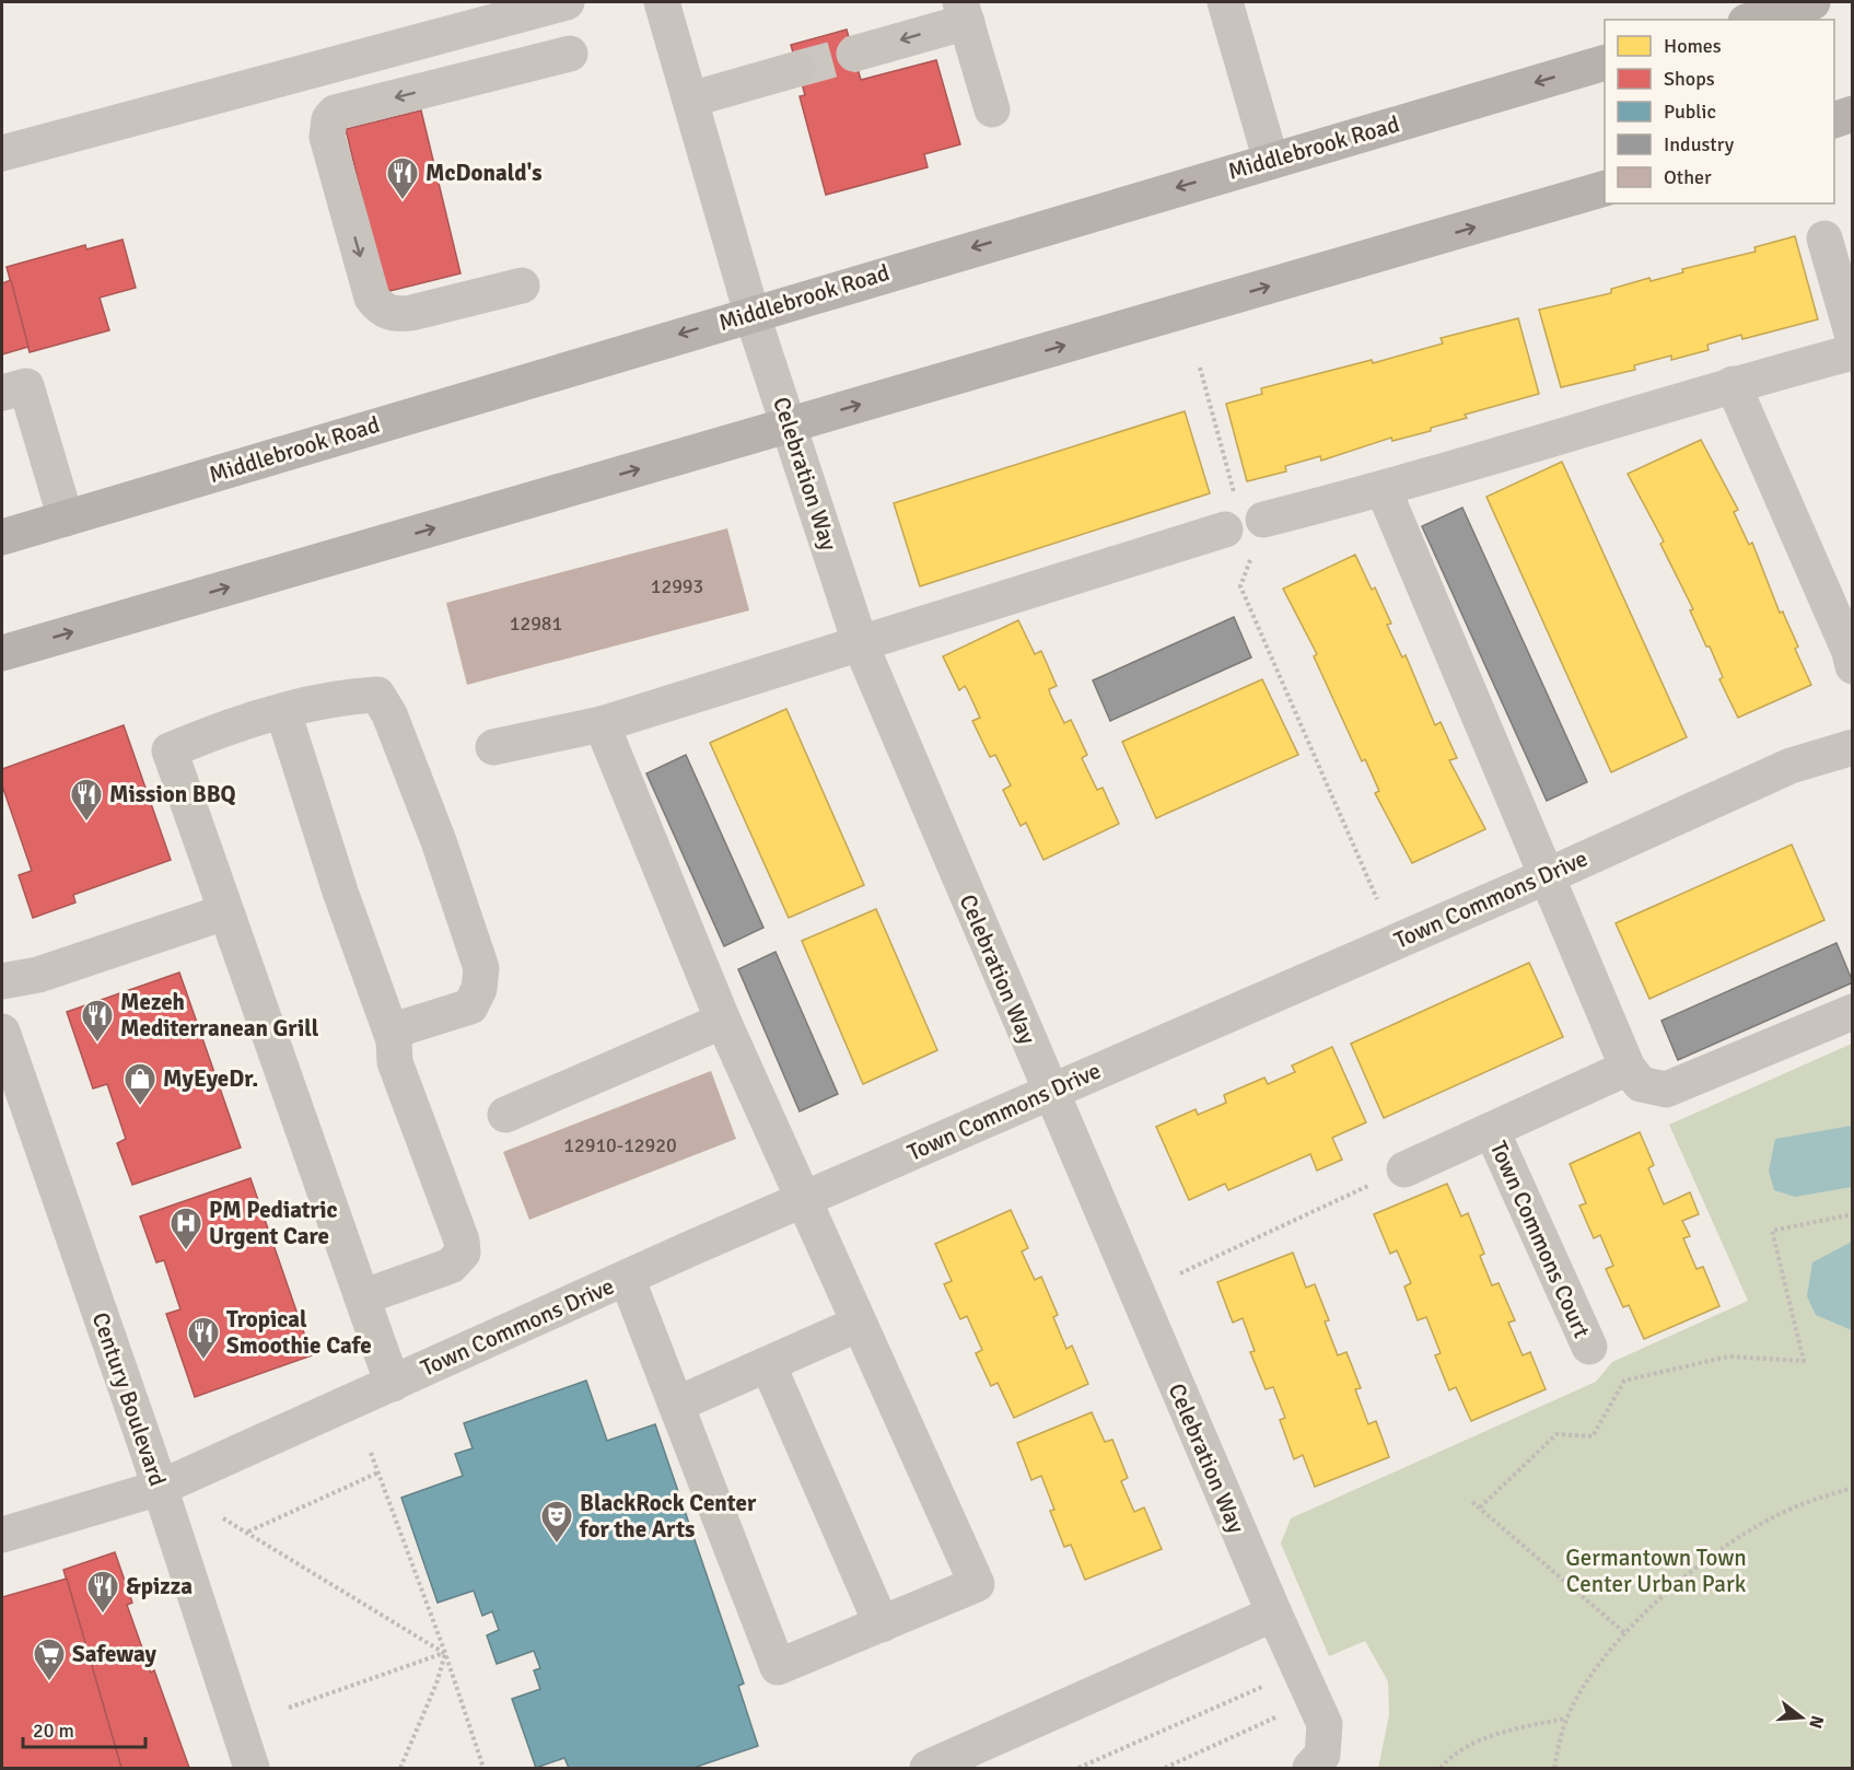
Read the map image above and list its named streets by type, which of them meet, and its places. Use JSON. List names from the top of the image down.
{
  "streets": {
    "main road": ["Middlebrook Road"],
    "street": [
      "Celebration Way",
      "Town Commons Drive",
      "Town Commons Court",
      "Century Boulevard"
    ]
  },
  "crossings": [
    ["Middlebrook Road", "Celebration Way"],
    ["Celebration Way", "Town Commons Drive"],
    ["Town Commons Drive", "Century Boulevard"]
  ],
  "parks": ["Germantown Town Center Urban Park"],
  "places": {
    "restaurant": [
      "McDonald's",
      "Mission BBQ",
      "Mezeh Mediterranean Grill",
      "Tropical Smoothie Cafe",
      "&pizza"
    ],
    "shop": ["MyEyeDr."],
    "hospital": ["PM Pediatric Urgent Care"],
    "theatre": ["BlackRock Center for the Arts"],
    "supermarket": ["Safeway"]
  },
  "house_numbers": ["12993", "12981", "12910-12920"],
  "legend": [
    "Homes",
    "Shops",
    "Public",
    "Industry",
    "Other"
  ],
  "scale_bar": "20 m",
  "north": "right"
}
